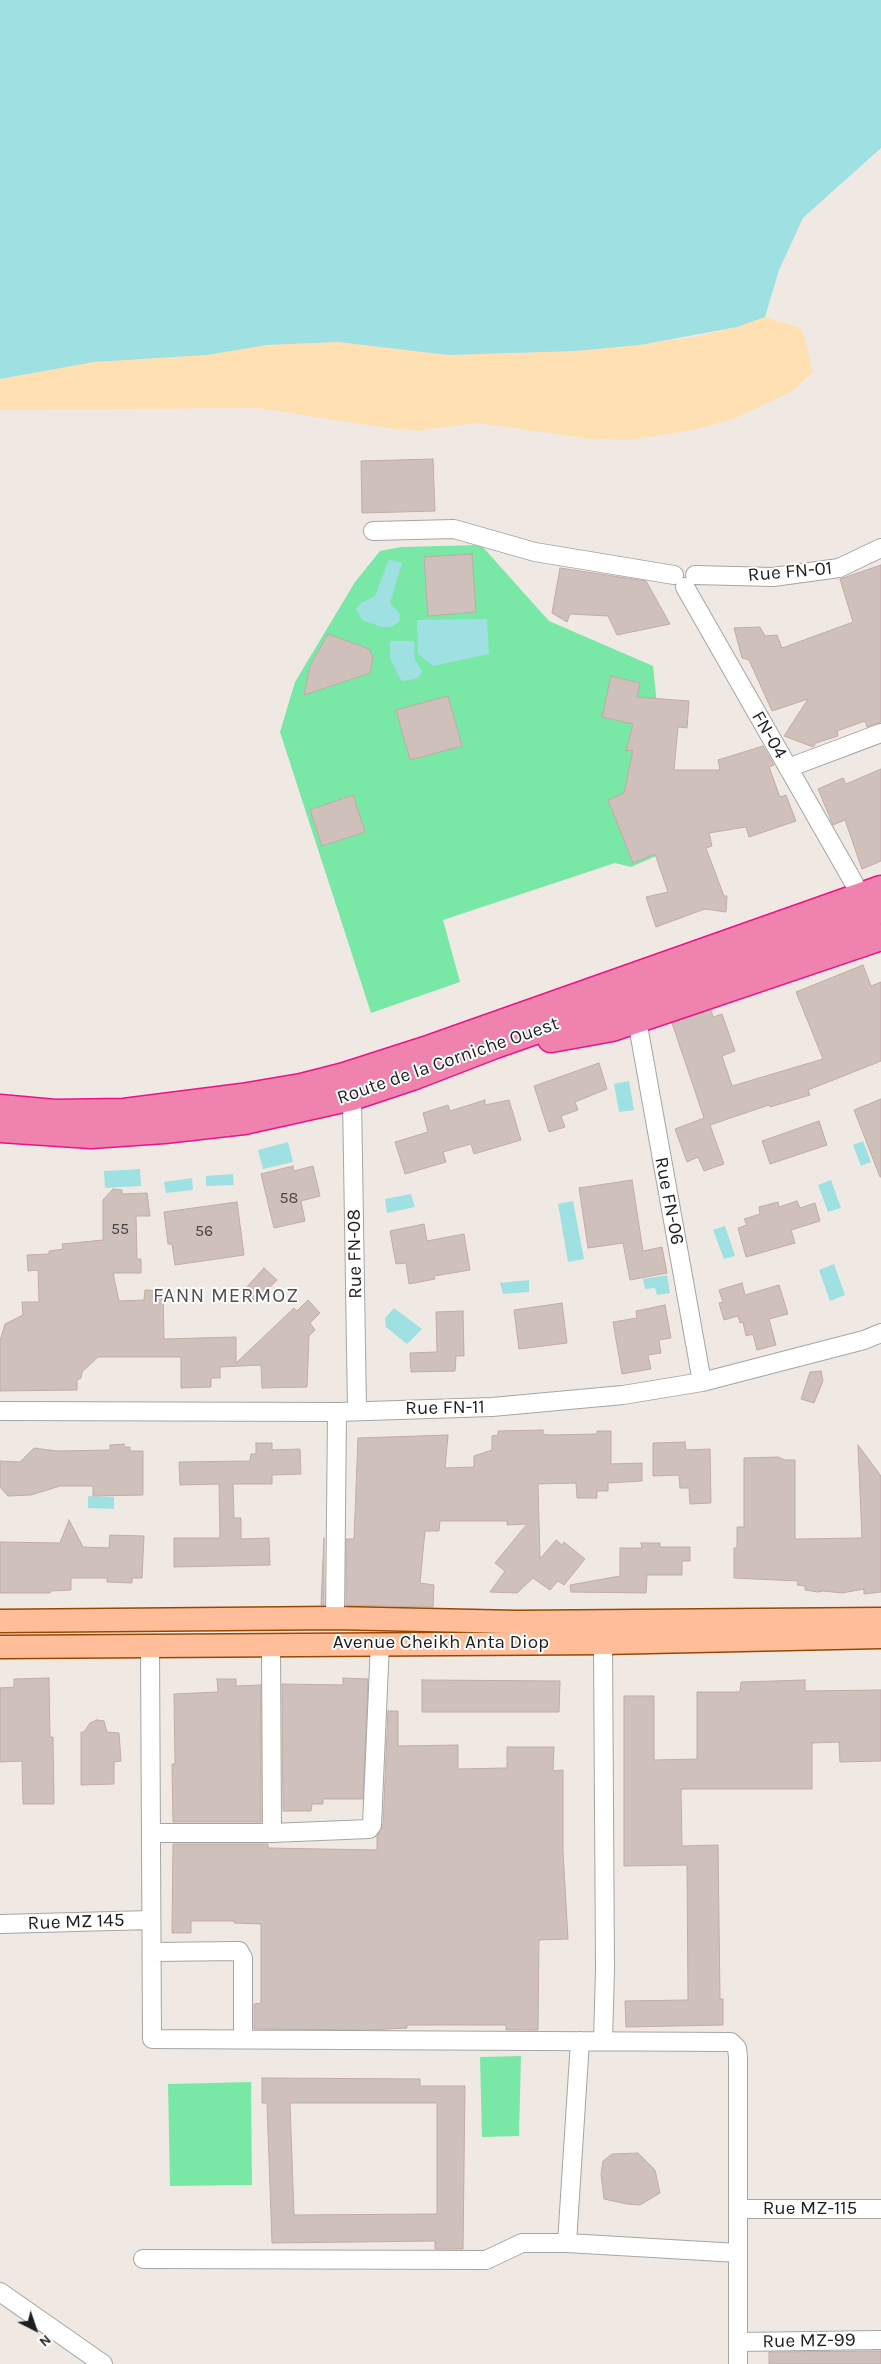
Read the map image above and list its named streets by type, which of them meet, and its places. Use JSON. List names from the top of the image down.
{
  "streets": {
    "highway": ["Route de la Corniche Ouest"],
    "main road": ["Avenue Cheikh Anta Diop"],
    "street": [
      "Rue FN-01",
      "FN-04",
      "Rue FN-06",
      "Rue FN-08",
      "Rue FN-11",
      "Rue MZ 145",
      "Rue MZ-115",
      "Rue MZ-99"
    ]
  },
  "crossings": [
    ["Rue FN-01", "FN-04"],
    ["Route de la Corniche Ouest", "Rue FN-08"],
    ["Rue FN-06", "Rue FN-11"],
    ["Rue FN-08", "Rue FN-11"]
  ],
  "districts": ["FANN MERMOZ"],
  "house_numbers": ["58", "55", "56"],
  "north": "bottom right"
}
